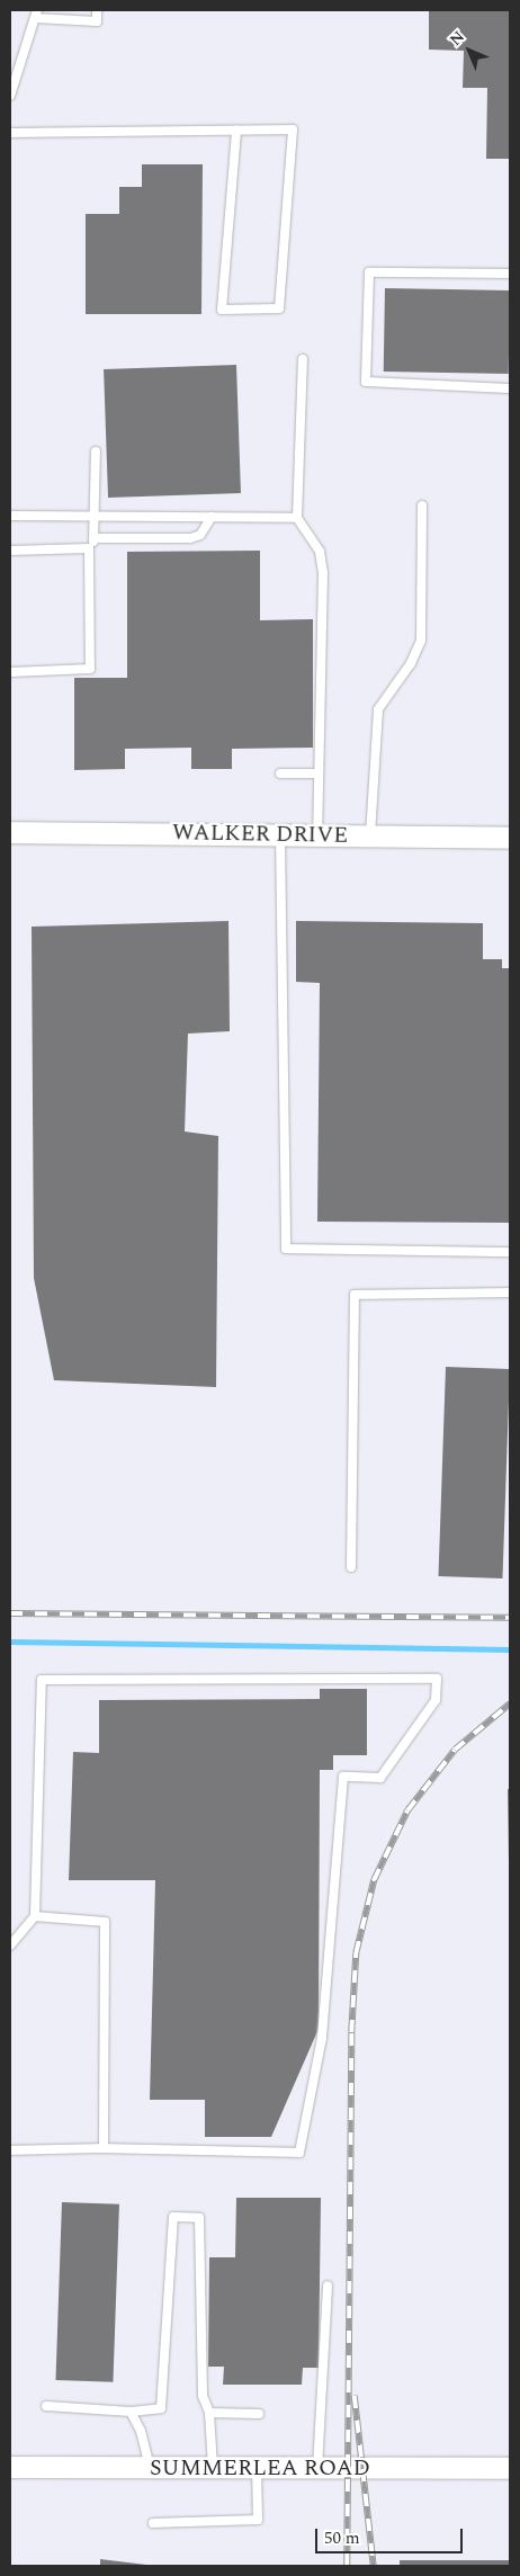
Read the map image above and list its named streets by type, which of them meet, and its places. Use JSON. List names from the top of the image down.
{
  "streets": {
    "street": ["WALKER DRIVE", "SUMMERLEA ROAD"]
  },
  "scale_bar": "50 m",
  "north": "top left"
}
